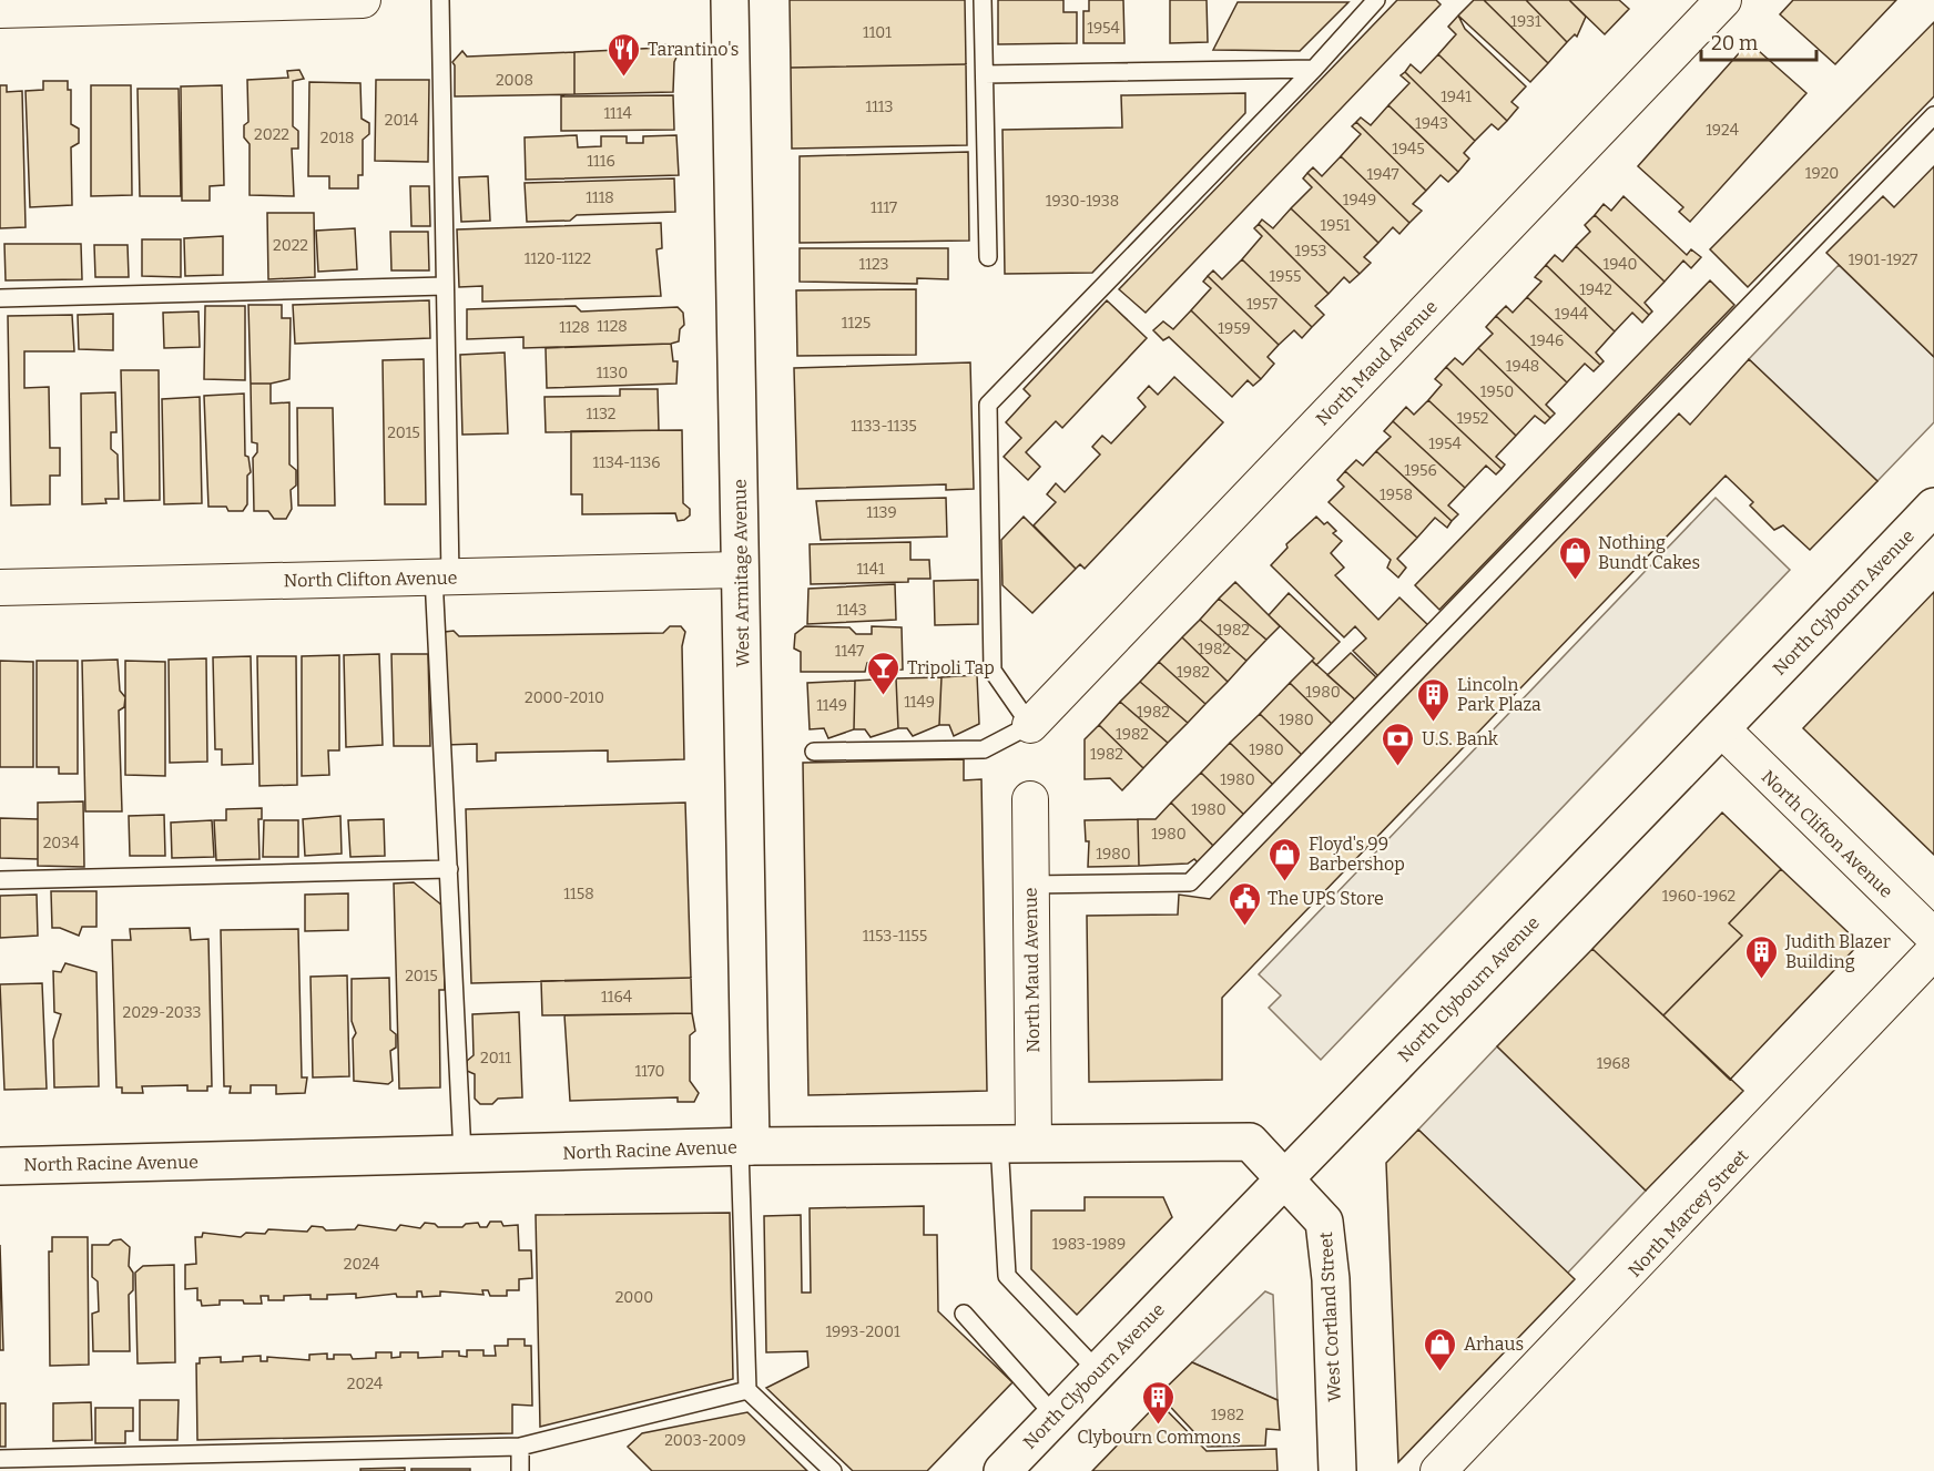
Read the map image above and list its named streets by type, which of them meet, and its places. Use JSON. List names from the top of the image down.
{
  "streets": {
    "main road": [
      "West Armitage Avenue",
      "North Clybourn Avenue",
      "North Racine Avenue",
      "West Cortland Street"
    ],
    "street": ["North Maud Avenue", "North Clifton Avenue", "North Marcey Street"]
  },
  "crossings": [
    ["North Maud Avenue", "North Racine Avenue"],
    ["West Armitage Avenue", "North Clifton Avenue"],
    ["West Armitage Avenue", "North Racine Avenue"],
    ["North Clifton Avenue", "North Clybourn Avenue"],
    ["North Clybourn Avenue", "North Racine Avenue"],
    ["North Clybourn Avenue", "West Cortland Street"],
    ["North Racine Avenue", "West Cortland Street"]
  ],
  "places": {
    "restaurant": ["Tarantino's"],
    "shop": ["Nothing Bundt Cakes", "Floyd's 99 Barbershop", "Arhaus"],
    "bar": ["Tripoli Tap"],
    "building": ["Lincoln Park Plaza", "Judith Blazer Building", "Clybourn Commons"],
    "bank": ["U.S. Bank"],
    "public building": ["The UPS Store"]
  },
  "house_numbers": [
    "1931",
    "1954",
    "1101",
    "2008",
    "1941",
    "1113",
    "1114",
    "2014",
    "1943",
    "1924",
    "2022",
    "2018",
    "1945",
    "1116",
    "1920",
    "1947",
    "1118",
    "1949",
    "1930-1938",
    "1117",
    "1951",
    "2022",
    "1953",
    "1120-1122",
    "1901-1927",
    "1123",
    "1940",
    "1955",
    "1942",
    "1957",
    "1944",
    "1125",
    "1128",
    "1128",
    "1959",
    "1946",
    "1948",
    "1130",
    "1950",
    "1132",
    "1952",
    "1133-1135",
    "2015",
    "1954",
    "1134-1136",
    "1956",
    "1958",
    "1139",
    "1141",
    "1143",
    "1982",
    "1982",
    "1147",
    "1982",
    "1980",
    "2000-2010",
    "1149",
    "1149",
    "1982",
    "1980",
    "1982",
    "1980",
    "1982",
    "1980",
    "1980",
    "1980",
    "2034",
    "1980",
    "1158",
    "1960-1962",
    "1153-1155",
    "2015",
    "1164",
    "2029-2033",
    "2011",
    "1968",
    "1170",
    "1983-1989",
    "2024",
    "2000",
    "1993-2001",
    "2024",
    "1982",
    "2003-2009"
  ],
  "scale_bar": "20 m"
}
